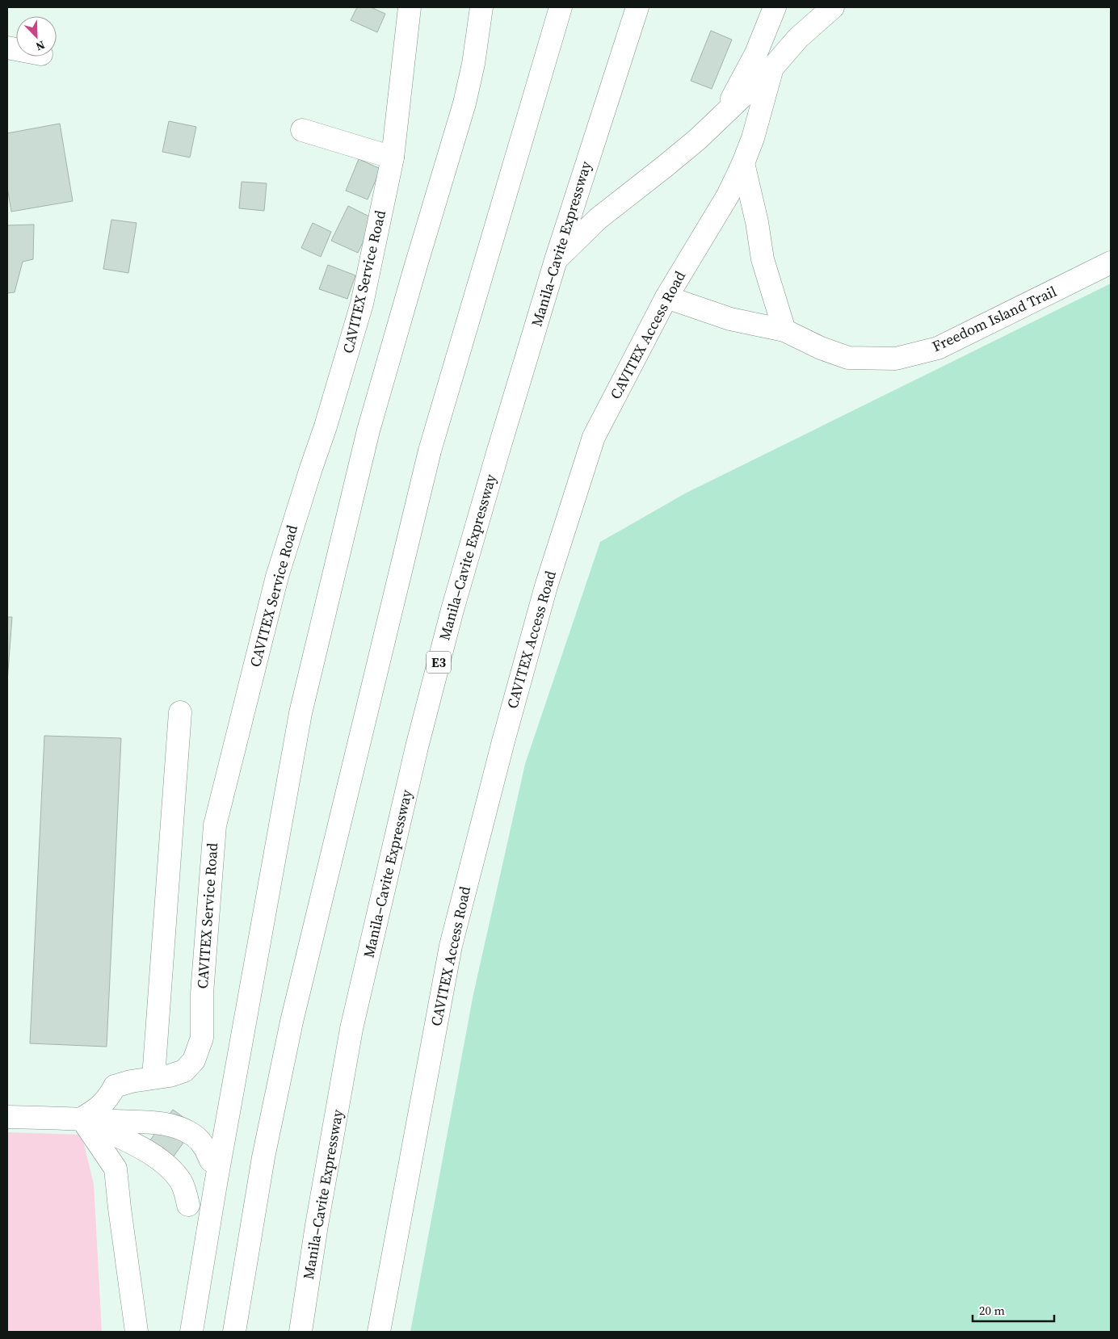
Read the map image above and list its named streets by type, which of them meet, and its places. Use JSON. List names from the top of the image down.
{
  "streets": {
    "main road": [
      "Manila–Cavite Expressway",
      "CAVITEX Service Road",
      "Freedom Island Trail",
      "CAVITEX Access Road",
      "E3"
    ]
  },
  "crossings": [
    ["Freedom Island Trail", "CAVITEX Access Road"]
  ],
  "scale_bar": "20 m",
  "north": "bottom right"
}
